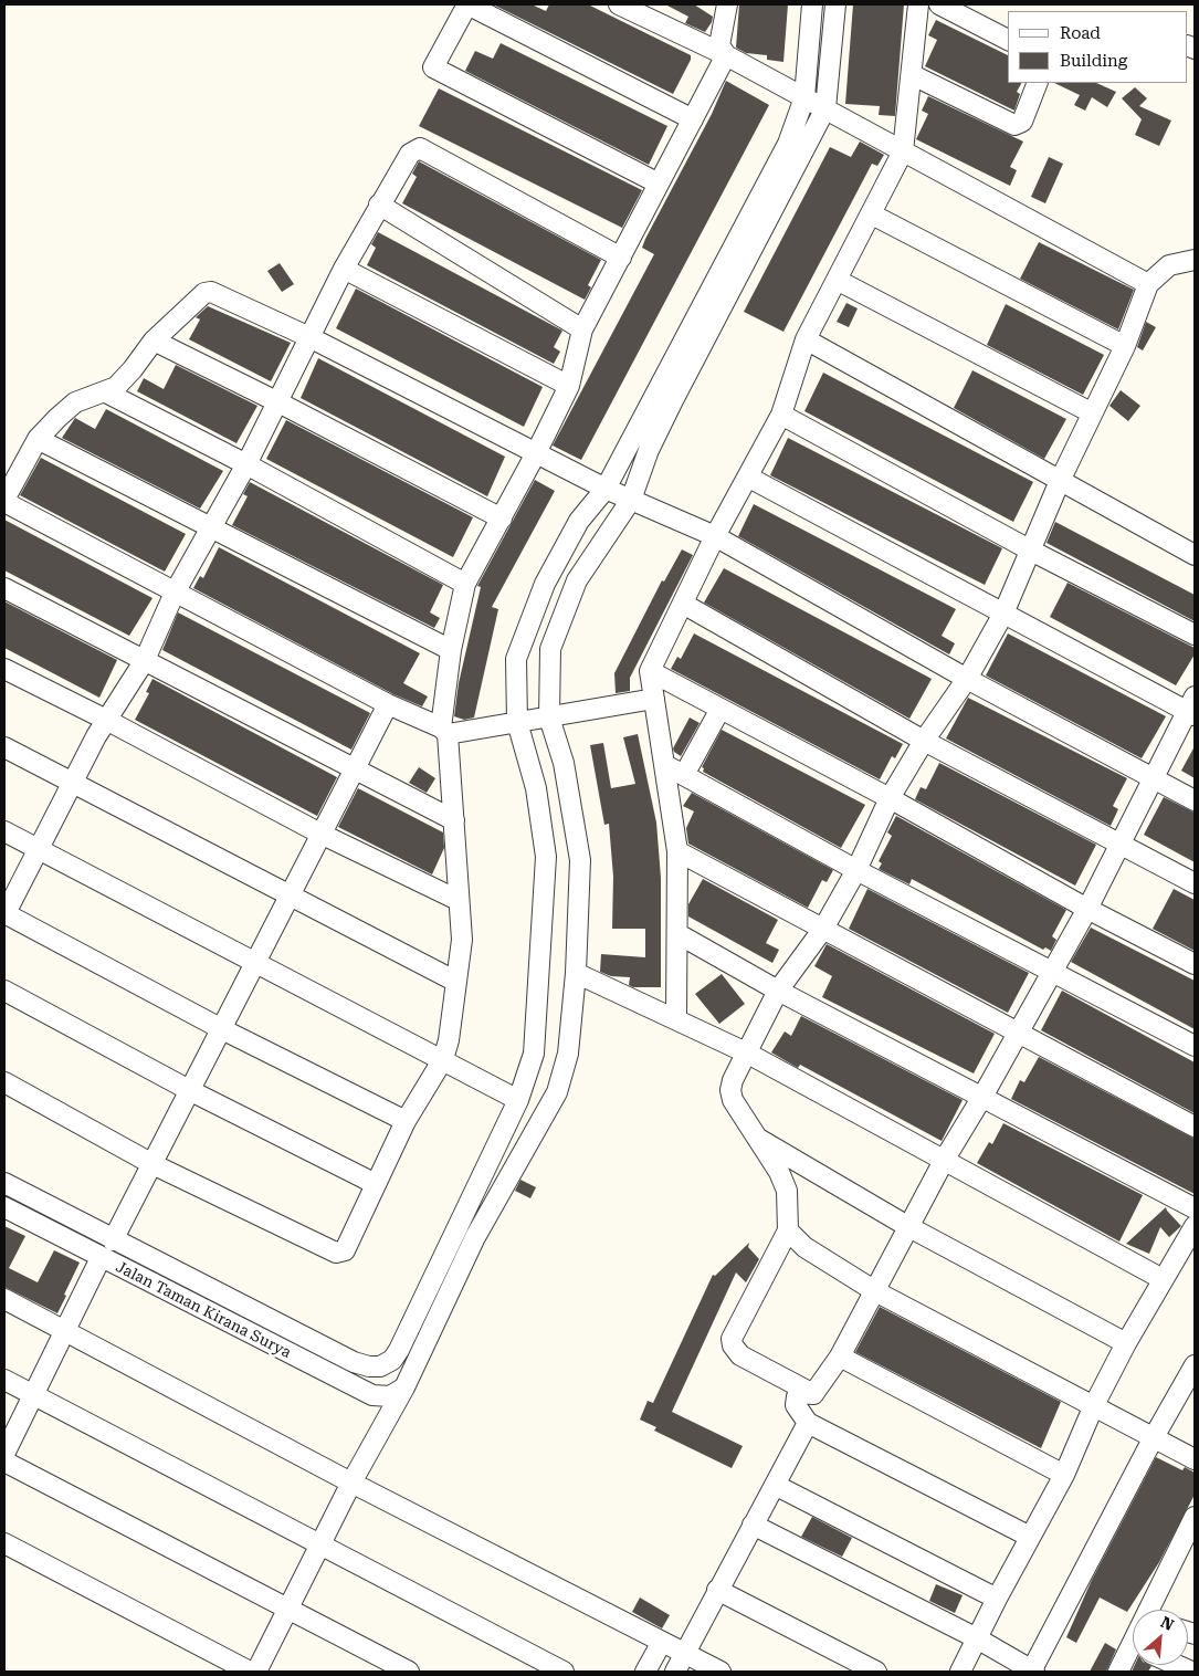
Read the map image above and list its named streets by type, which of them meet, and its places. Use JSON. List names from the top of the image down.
{
  "streets": {
    "street": ["Jalan Taman Kirana Surya"]
  },
  "legend": ["Road", "Building"],
  "north": "top right"
}
